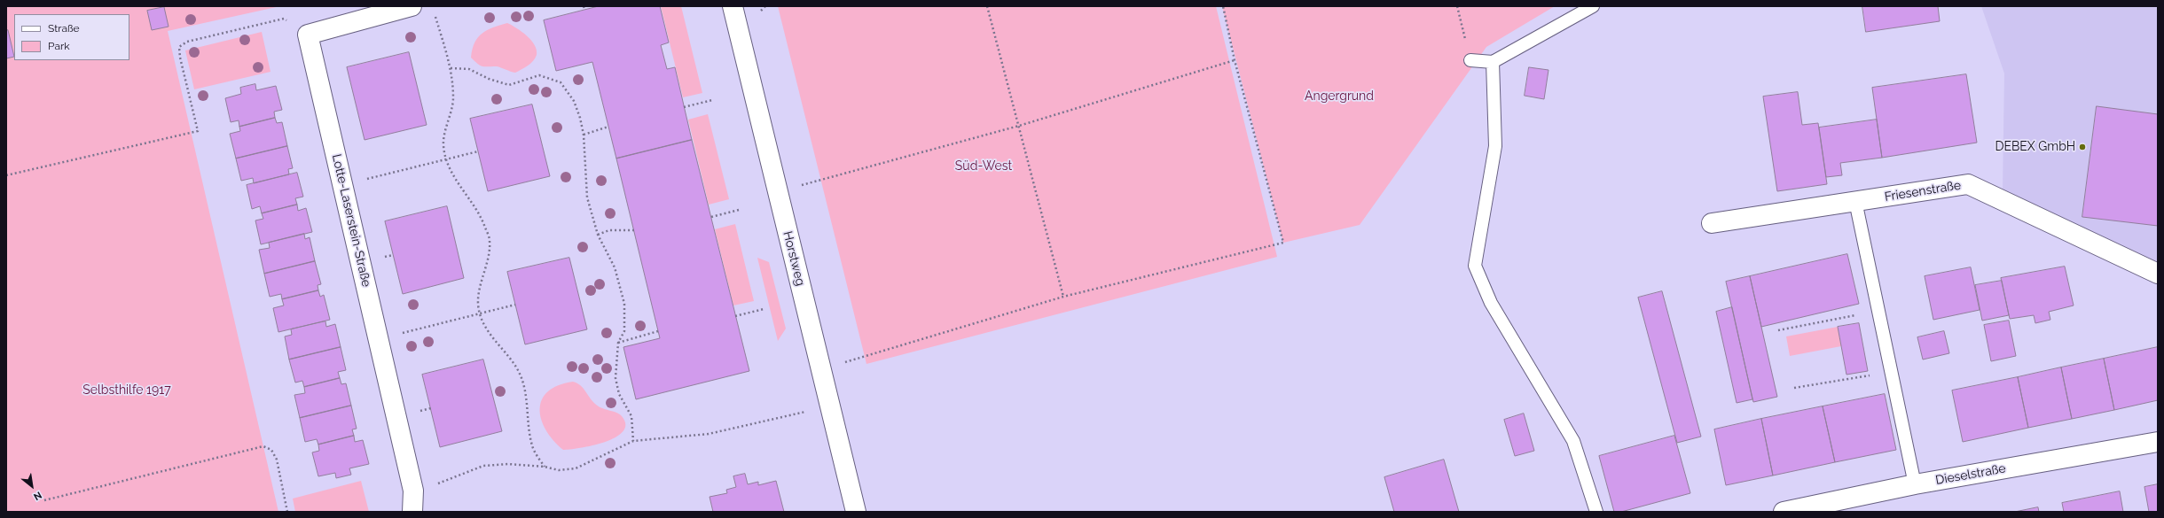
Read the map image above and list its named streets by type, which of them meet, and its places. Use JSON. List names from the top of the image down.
{
  "streets": {
    "street": [
      "Friesenstraße",
      "Lotte-Laserstein-Straße",
      "Horstweg",
      "Dieselstraße"
    ]
  },
  "parks": ["Angergrund", "Süd-West", "Selbsthilfe 1917"],
  "places": ["DEBEX GmbH"],
  "legend": ["Straße", "Park"],
  "north": "bottom right"
}
